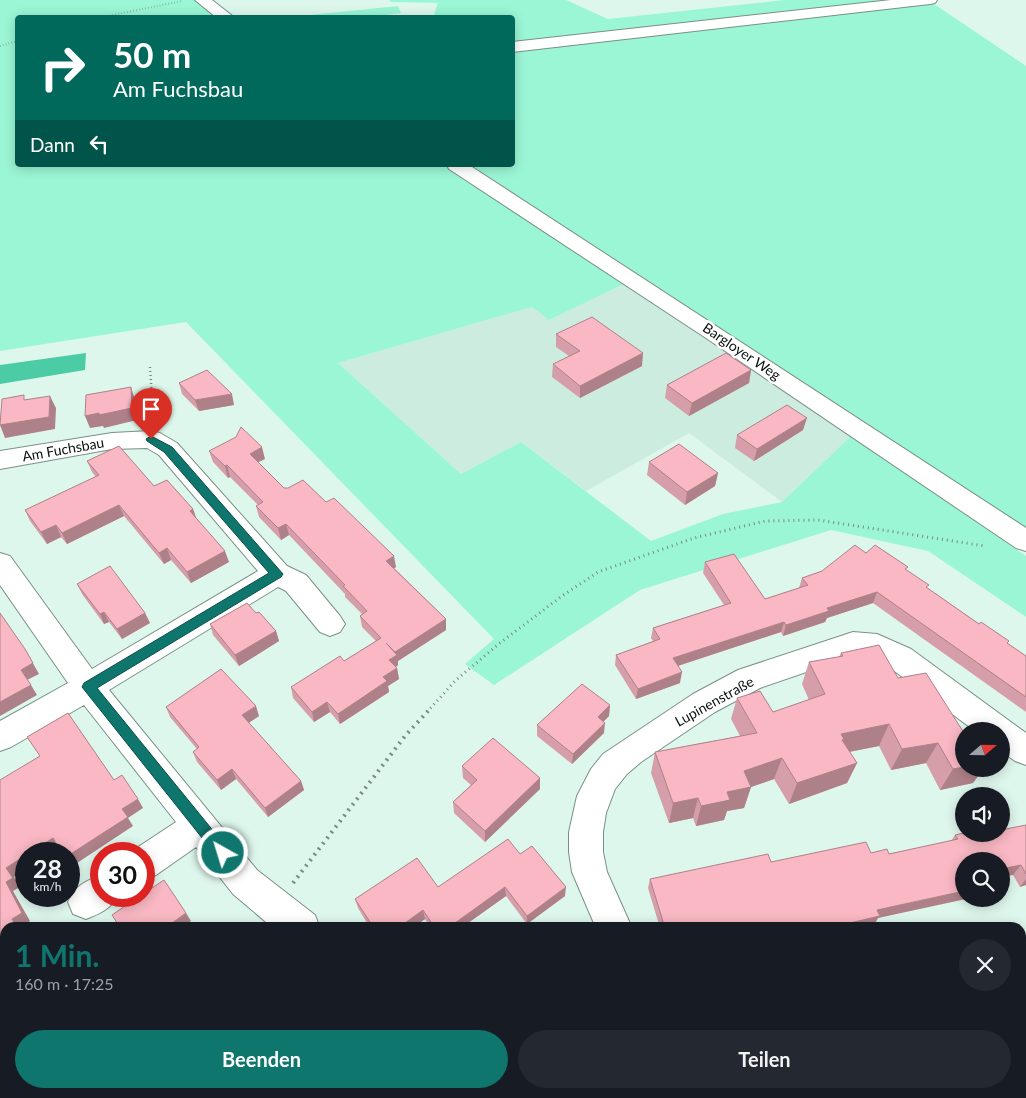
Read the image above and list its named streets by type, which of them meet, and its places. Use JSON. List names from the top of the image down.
{
  "streets": {
    "street": ["Bargloyer Weg", "Am Fuchsbau", "Lupinenstraße"]
  },
  "north": "right",
  "page": {
    "turn": ["50 m", "Am Fuchsbau"],
    "then": "Dann",
    "speed": "28 km/h",
    "limit": "30",
    "heading": ["1 Min.", "160 m · 17:25"],
    "buttons": ["Beenden", "Teilen"]
  }
}
